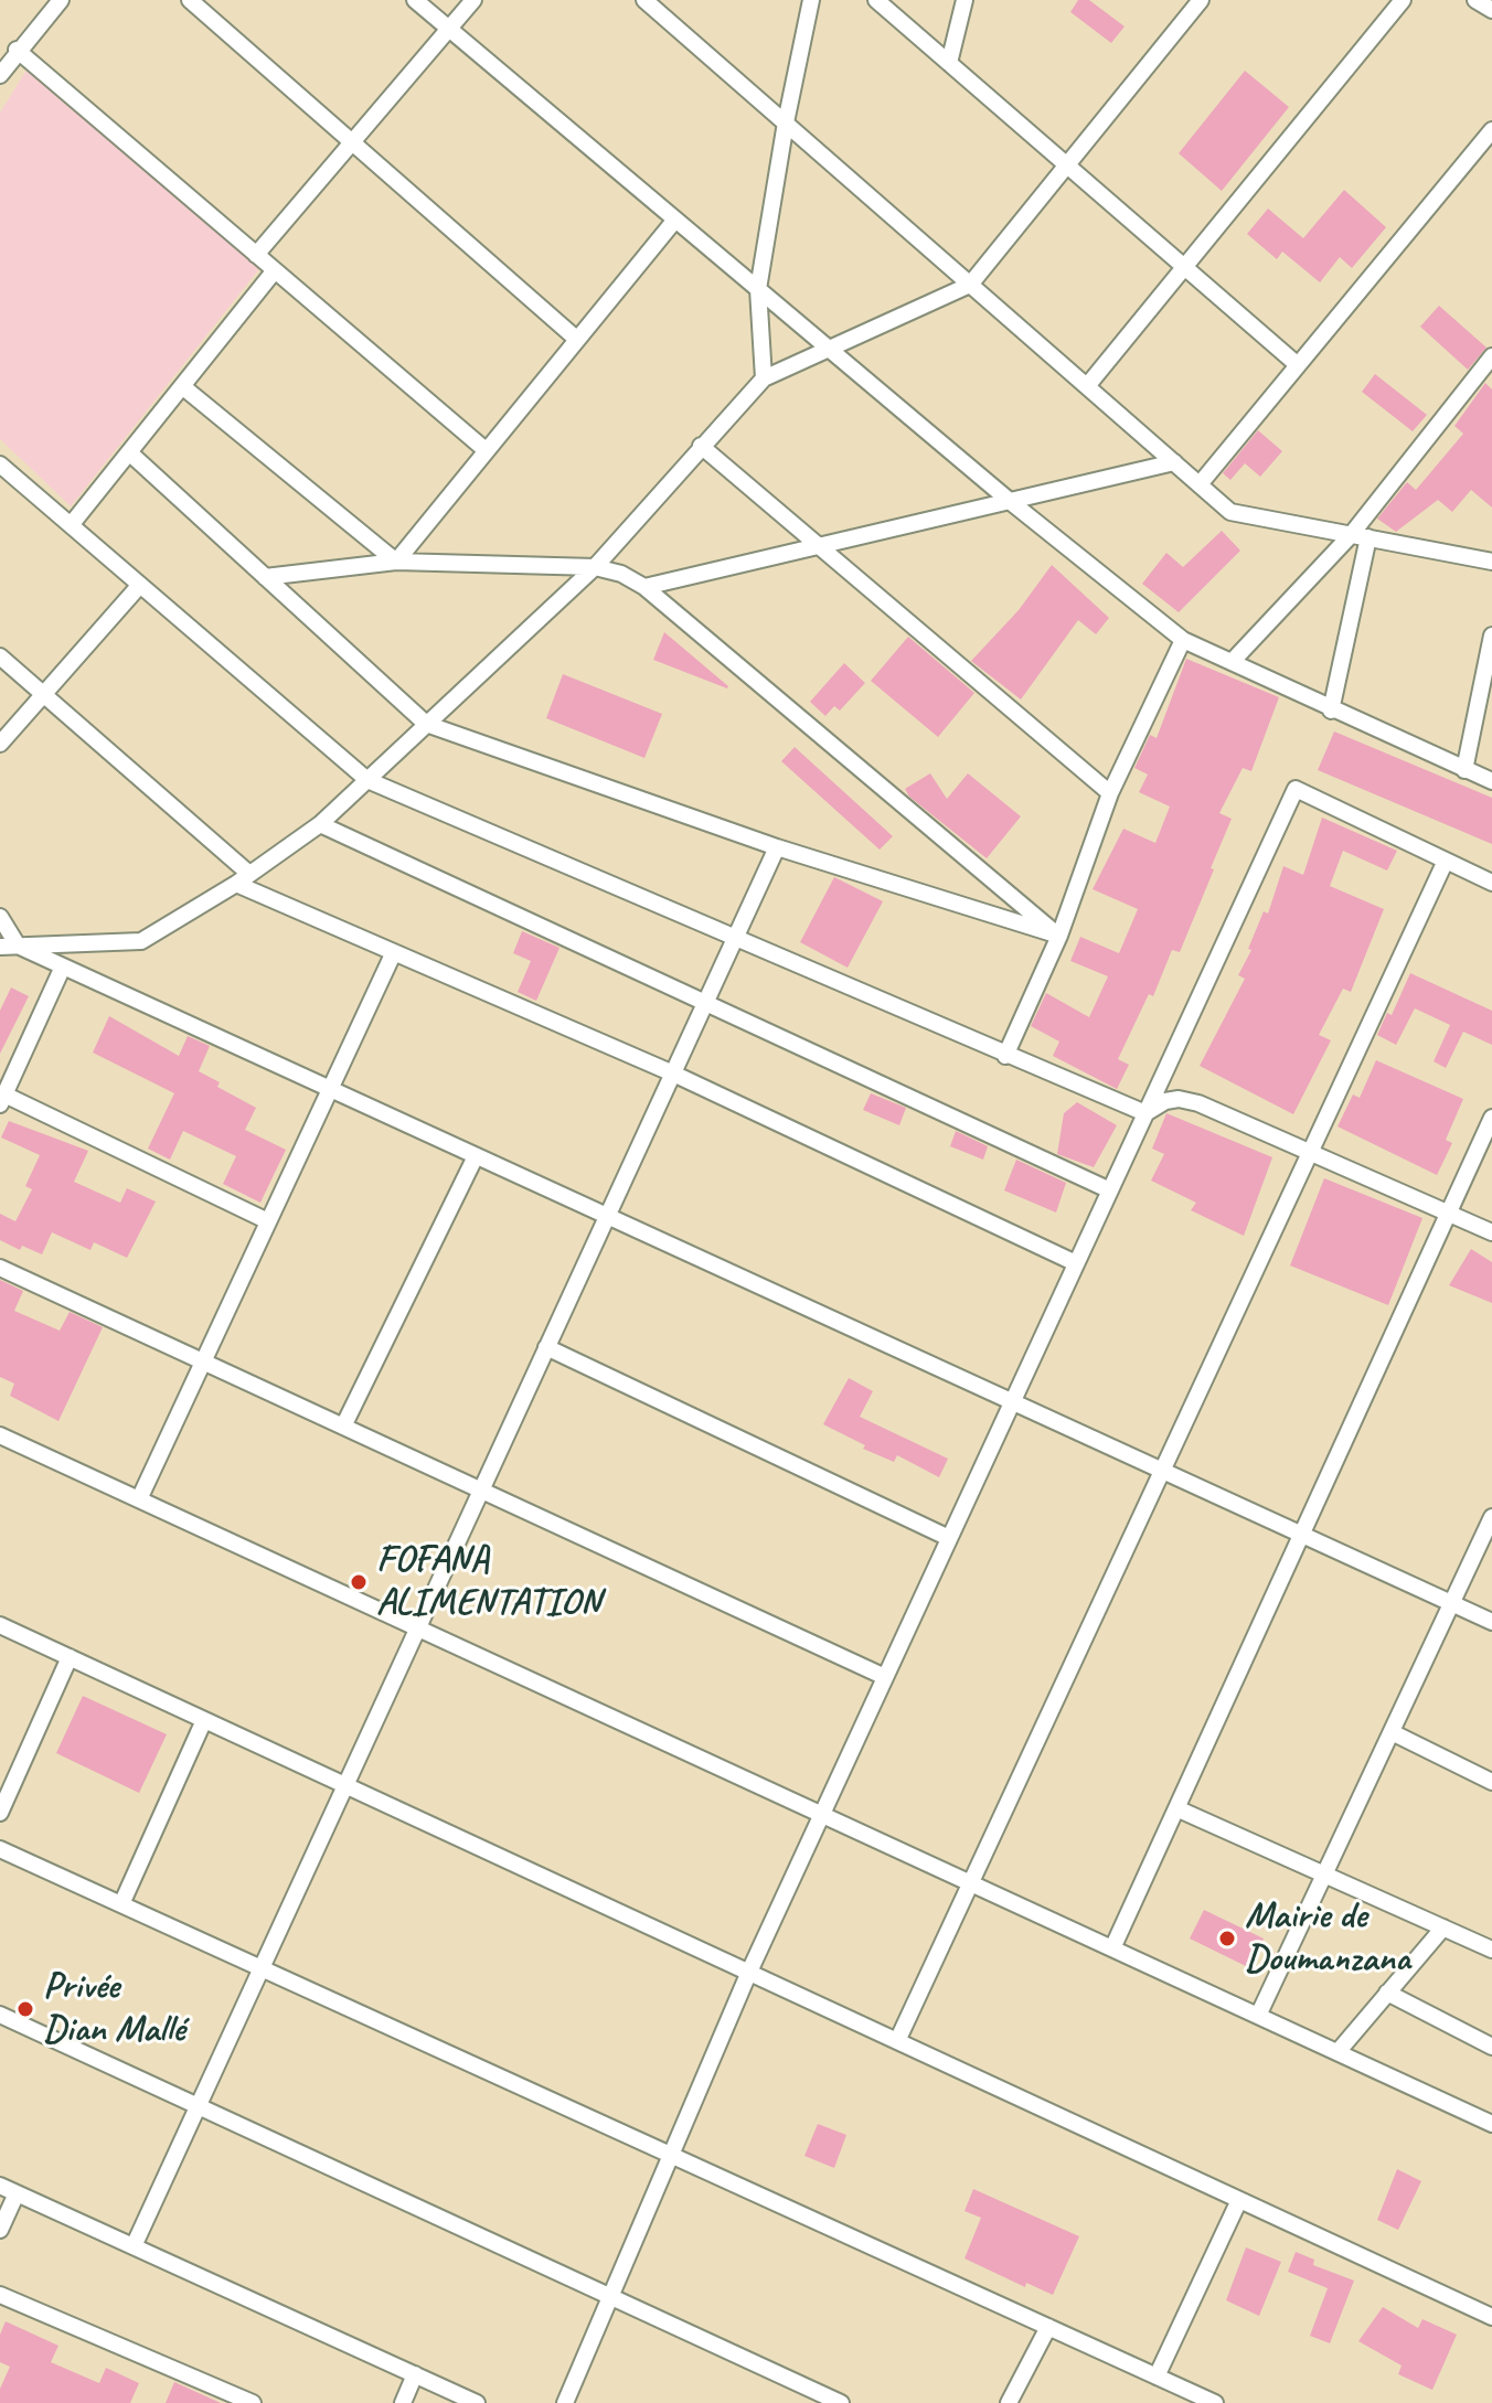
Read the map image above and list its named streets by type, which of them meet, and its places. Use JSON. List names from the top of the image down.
{
  "places": ["FOFANA ALIMENTATION", "Mairie de Doumanzana", "Privée Dian Mallé"]
}
